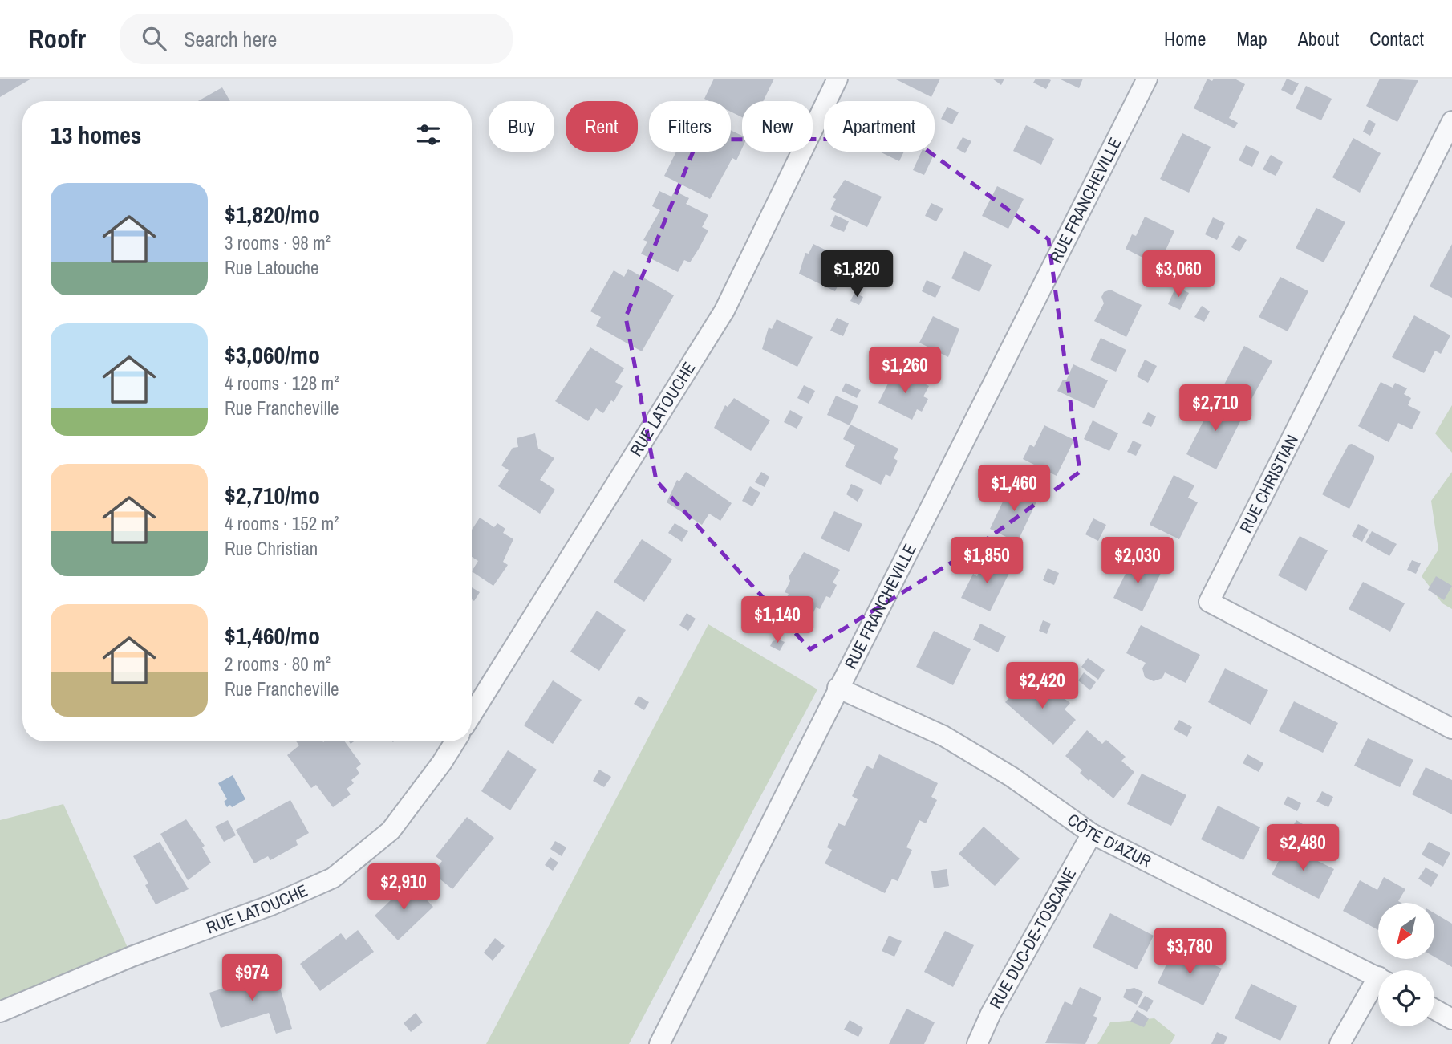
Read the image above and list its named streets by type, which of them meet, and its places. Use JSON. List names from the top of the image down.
{
  "streets": {
    "street": [
      "RUE FRANCHEVILLE",
      "RUE LATOUCHE",
      "RUE CHRISTIAN",
      "CÔTE D'AZUR",
      "RUE DUC-DE-TOSCANE"
    ]
  },
  "crossings": [
    ["RUE FRANCHEVILLE", "CÔTE D'AZUR"],
    ["CÔTE D'AZUR", "RUE DUC-DE-TOSCANE"]
  ],
  "north": "bottom left",
  "page": {
    "header": "Roofr",
    "search": "Search here",
    "nav": [
      "Home",
      "Map",
      "About",
      "Contact"
    ],
    "chip": [
      "Buy",
      "Rent",
      "Filters",
      "New",
      "Apartment"
    ],
    "heading": "13 homes",
    "list": [
      {
        "name": "$1,820/mo",
        "note": "3 rooms · 98 m² · Rue Latouche"
      },
      {
        "name": "$3,060/mo",
        "note": "4 rooms · 128 m² · Rue Francheville"
      },
      {
        "name": "$2,710/mo",
        "note": "4 rooms · 152 m² · Rue Christian"
      },
      {
        "name": "$1,460/mo",
        "note": "2 rooms · 80 m² · Rue Francheville"
      }
    ],
    "price": [
      "$1,820",
      "$3,060",
      "$1,260",
      "$2,710",
      "$1,460",
      "$1,850",
      "$2,030",
      "$1,140",
      "$2,420",
      "$2,480",
      "$2,910",
      "$3,780",
      "$974"
    ]
  }
}
